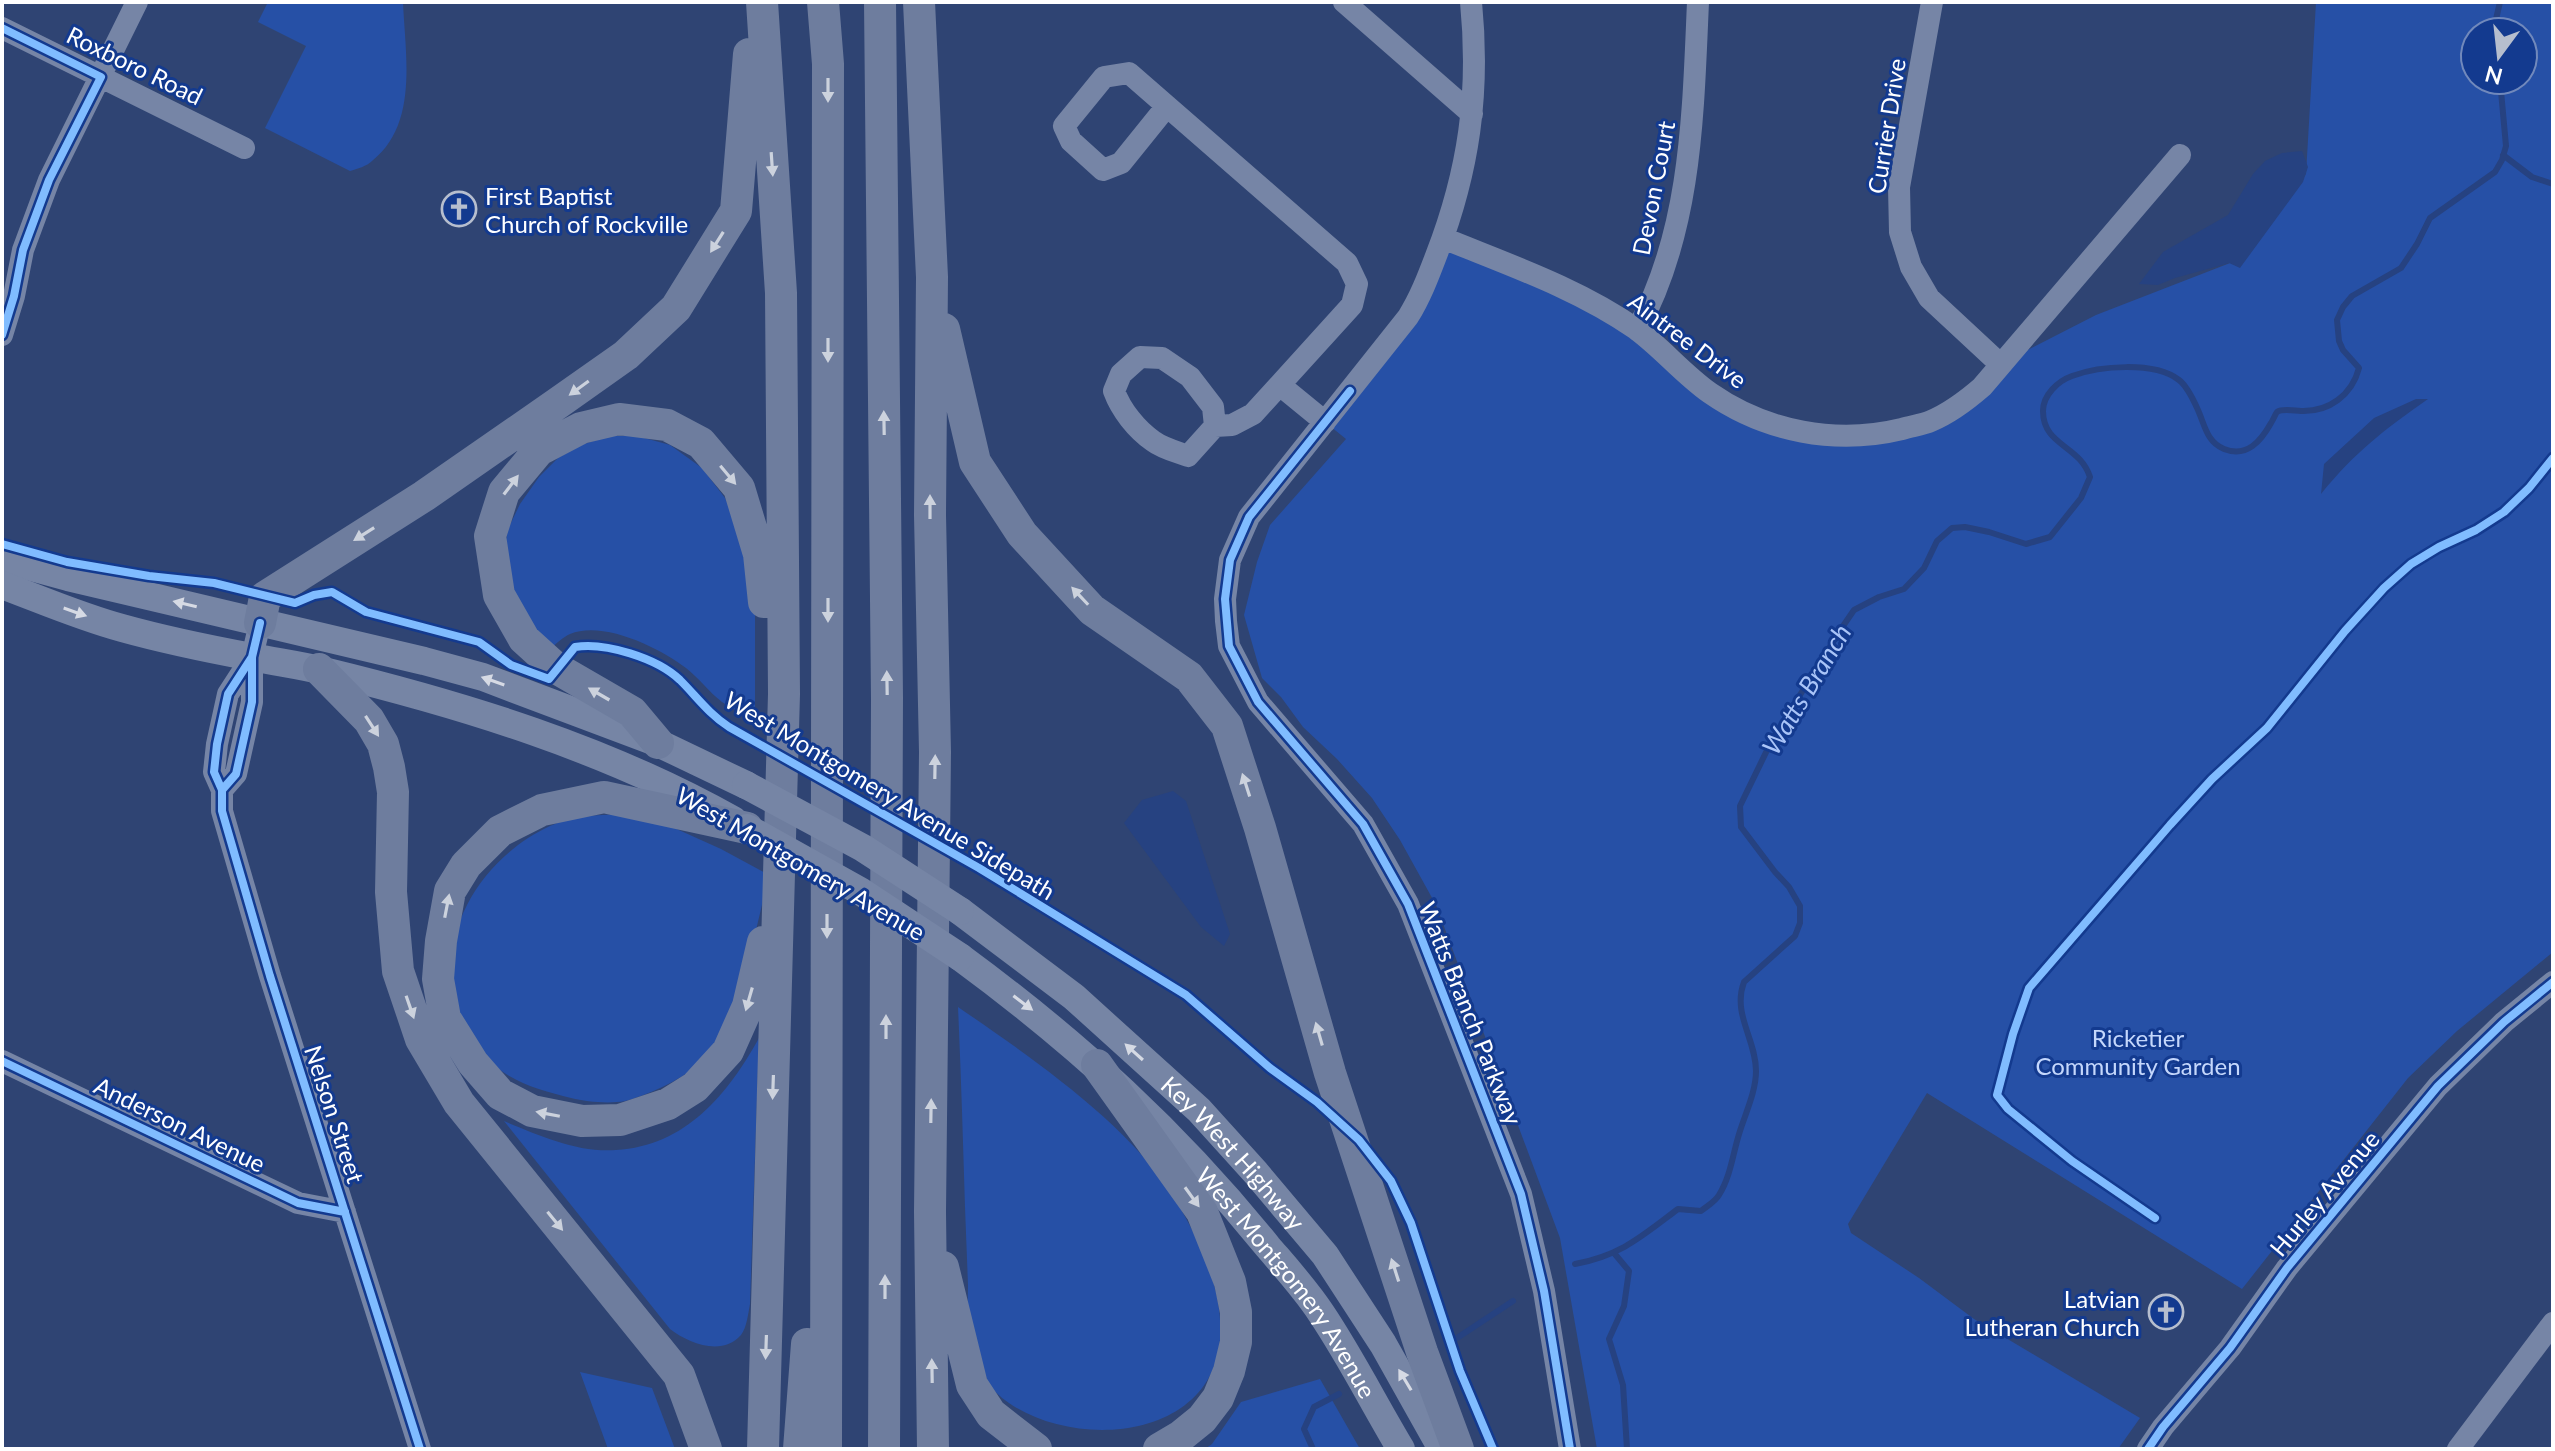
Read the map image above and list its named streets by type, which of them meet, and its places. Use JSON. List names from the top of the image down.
{
  "streets": {
    "main road": ["West Montgomery Avenue", "Key West Highway"],
    "street": [
      "Roxboro Road",
      "Currier Drive",
      "Devon Court",
      "Aintree Drive",
      "Watts Branch Parkway",
      "Nelson Street",
      "Anderson Avenue",
      "Hurley Avenue"
    ],
    "cycle path": ["West Montgomery Avenue Sidepath"]
  },
  "crossings": [
    ["Currier Drive", "Aintree Drive"],
    ["Devon Court", "Aintree Drive"],
    ["Aintree Drive", "Watts Branch Parkway"],
    ["West Montgomery Avenue", "Nelson Street"],
    ["West Montgomery Avenue", "Key West Highway"],
    ["Nelson Street", "Anderson Avenue"]
  ],
  "one_way": ["Key West Highway"],
  "water": ["Watts Branch"],
  "parks": ["Ricketier Community Garden"],
  "places": {
    "church": ["First Baptist Church of Rockville", "Latvian Lutheran Church"]
  },
  "north": "bottom"
}
